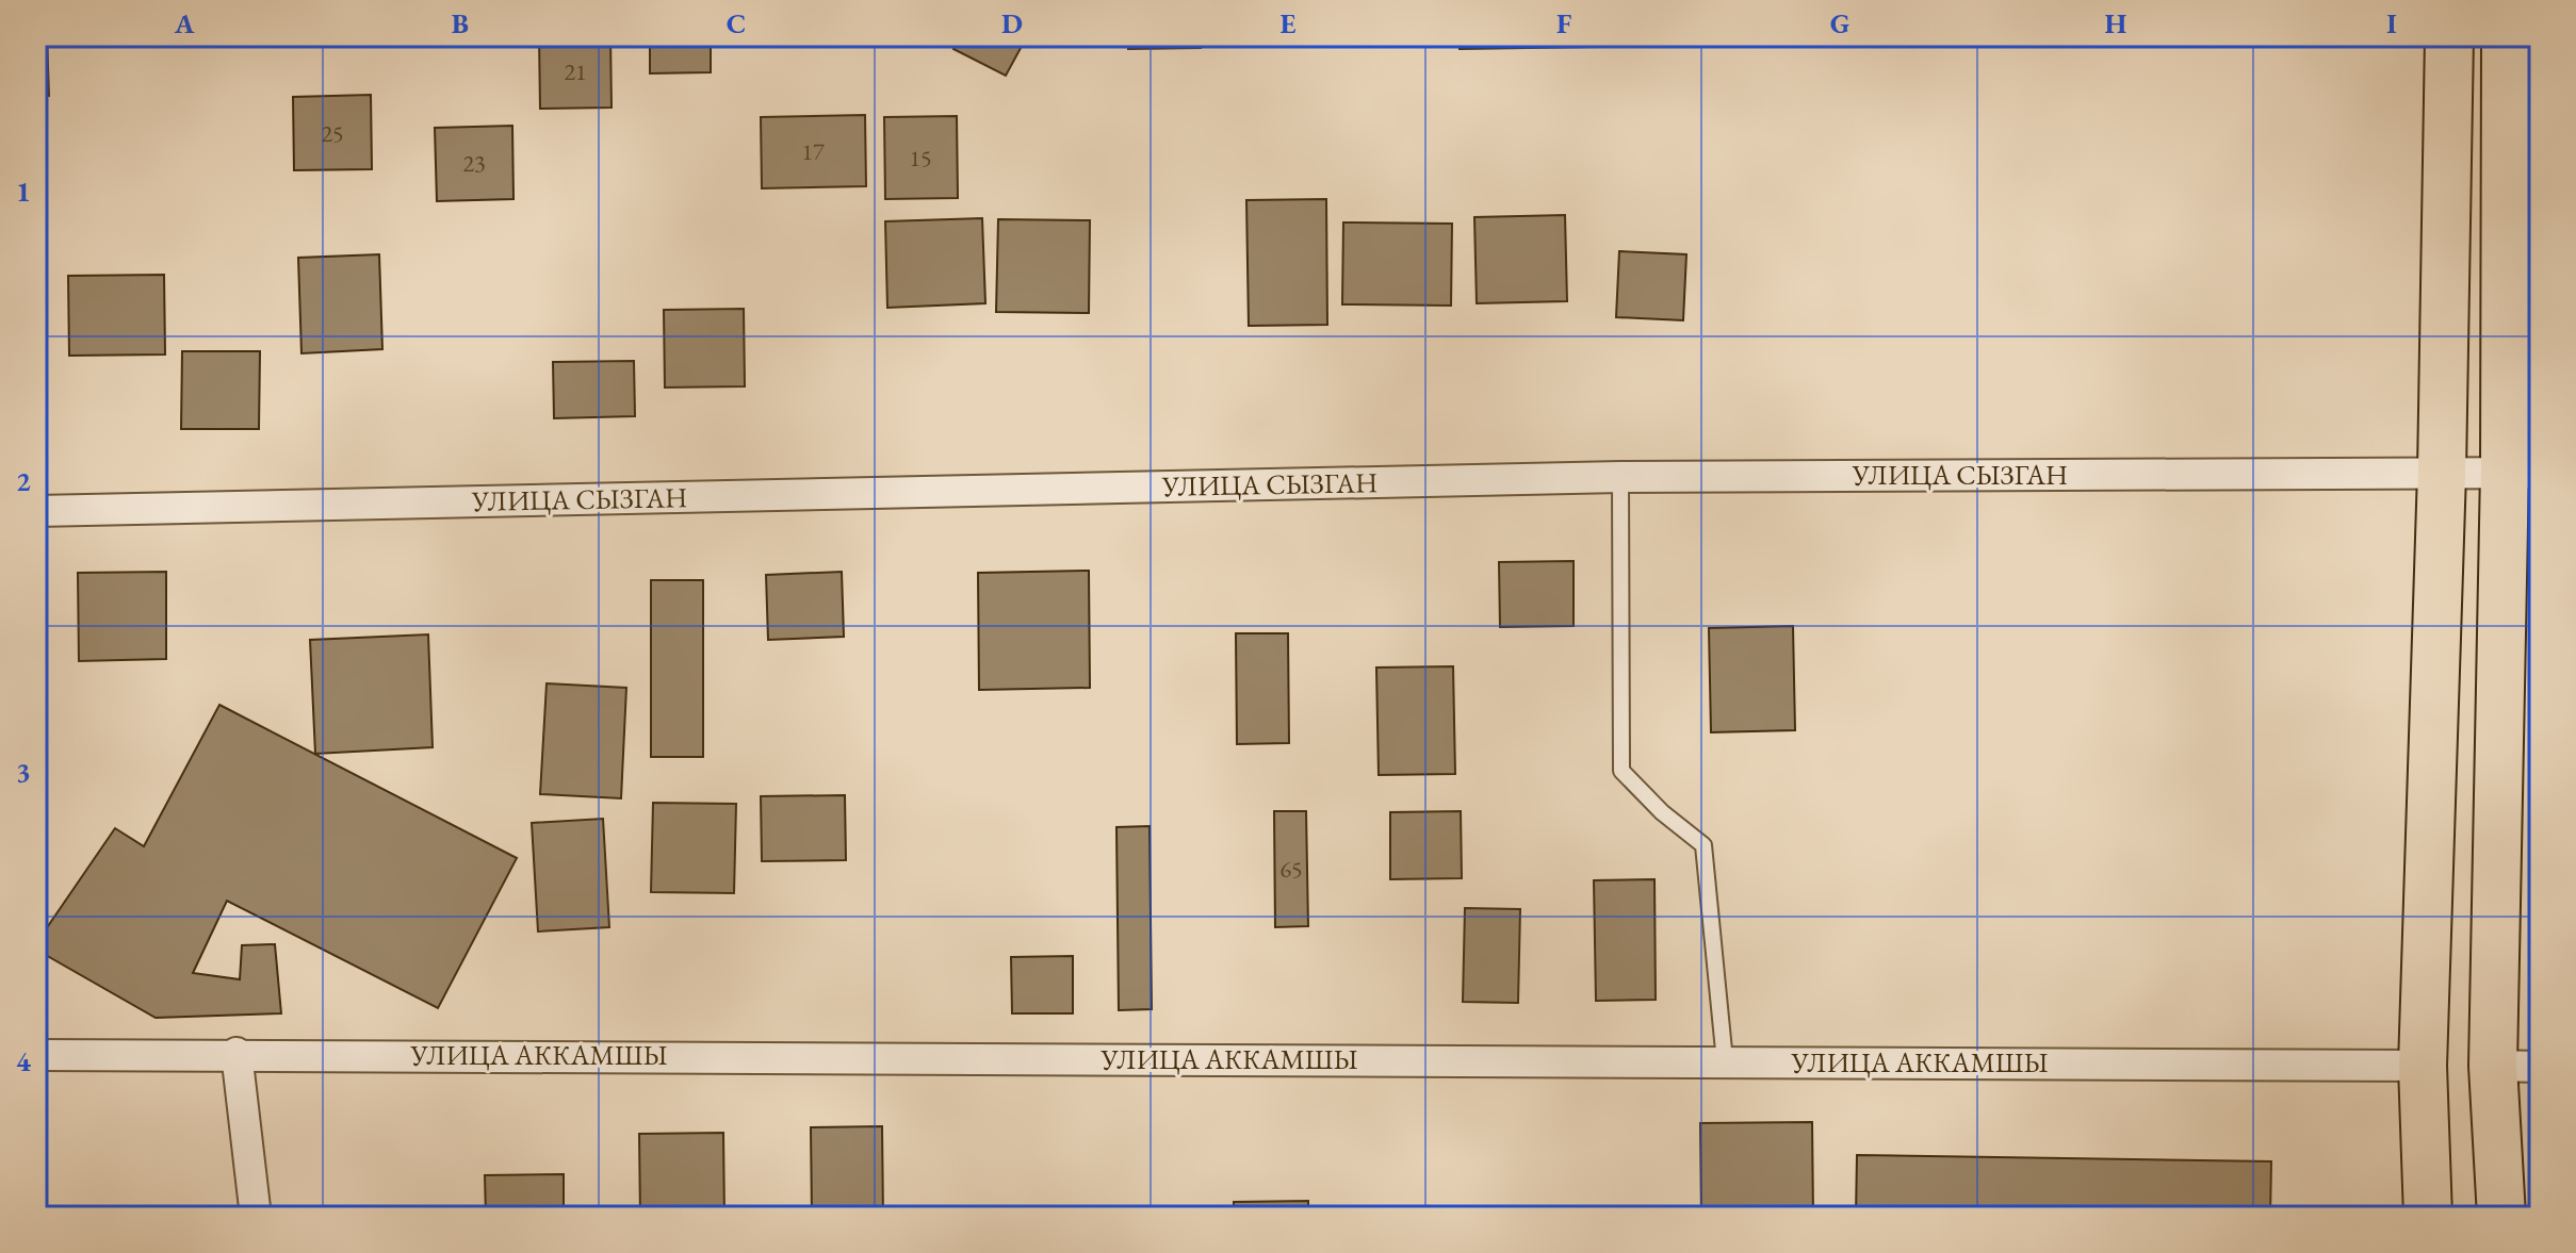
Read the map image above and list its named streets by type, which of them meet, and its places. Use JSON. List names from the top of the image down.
{
  "streets": {
    "street": ["УЛИЦА СЫЗГАН", "УЛИЦА АККАМШЫ"]
  },
  "house_numbers": [
    "21",
    "25",
    "17",
    "15",
    "23",
    "65"
  ],
  "grid": {
    "columns": [
      "A",
      "B",
      "C",
      "D",
      "E",
      "F",
      "G",
      "H",
      "I"
    ],
    "rows": [
      "1",
      "2",
      "3",
      "4"
    ]
  }
}
